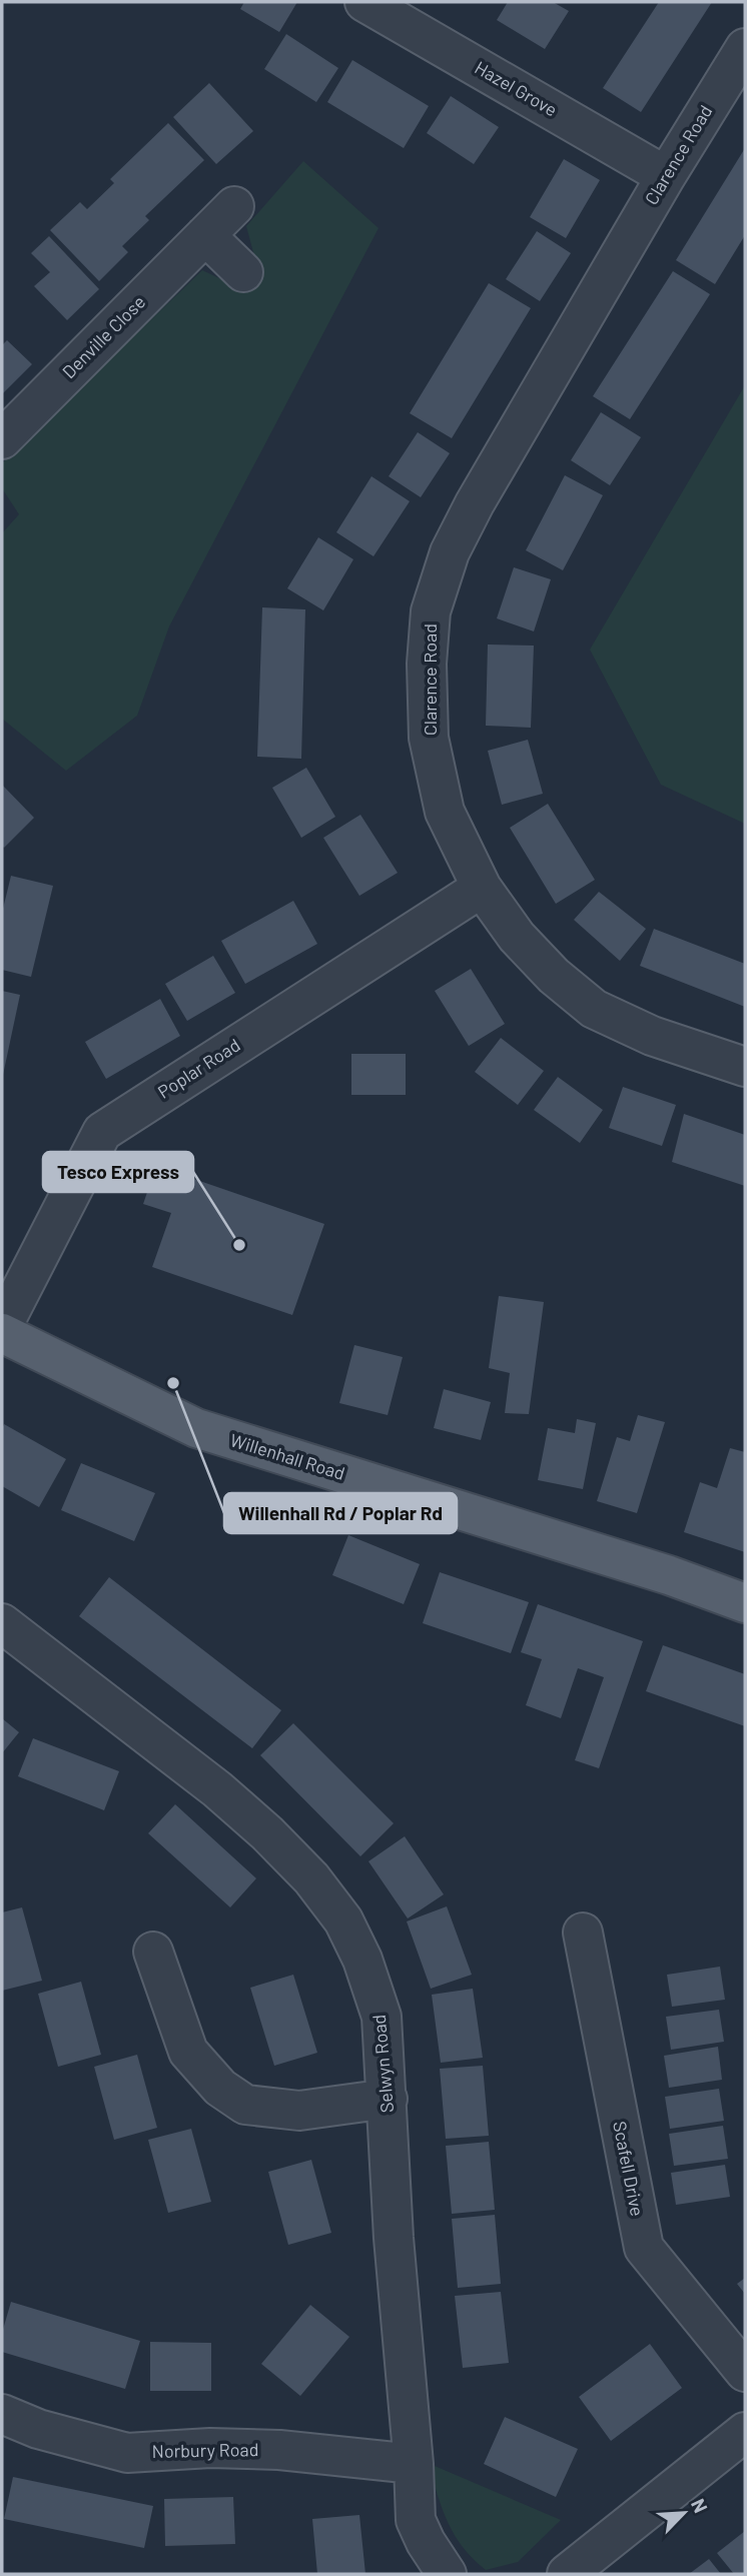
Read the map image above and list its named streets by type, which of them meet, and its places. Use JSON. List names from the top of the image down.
{
  "streets": {
    "main road": ["Willenhall Road"],
    "street": [
      "Hazel Grove",
      "Clarence Road",
      "Denville Close",
      "Poplar Road",
      "Selwyn Road",
      "Scafell Drive",
      "Norbury Road"
    ]
  },
  "crossings": [
    ["Hazel Grove", "Clarence Road"],
    ["Clarence Road", "Poplar Road"],
    ["Selwyn Road", "Norbury Road"]
  ],
  "places": ["Tesco Express", "Willenhall Rd / Poplar Rd"],
  "north": "top right"
}
